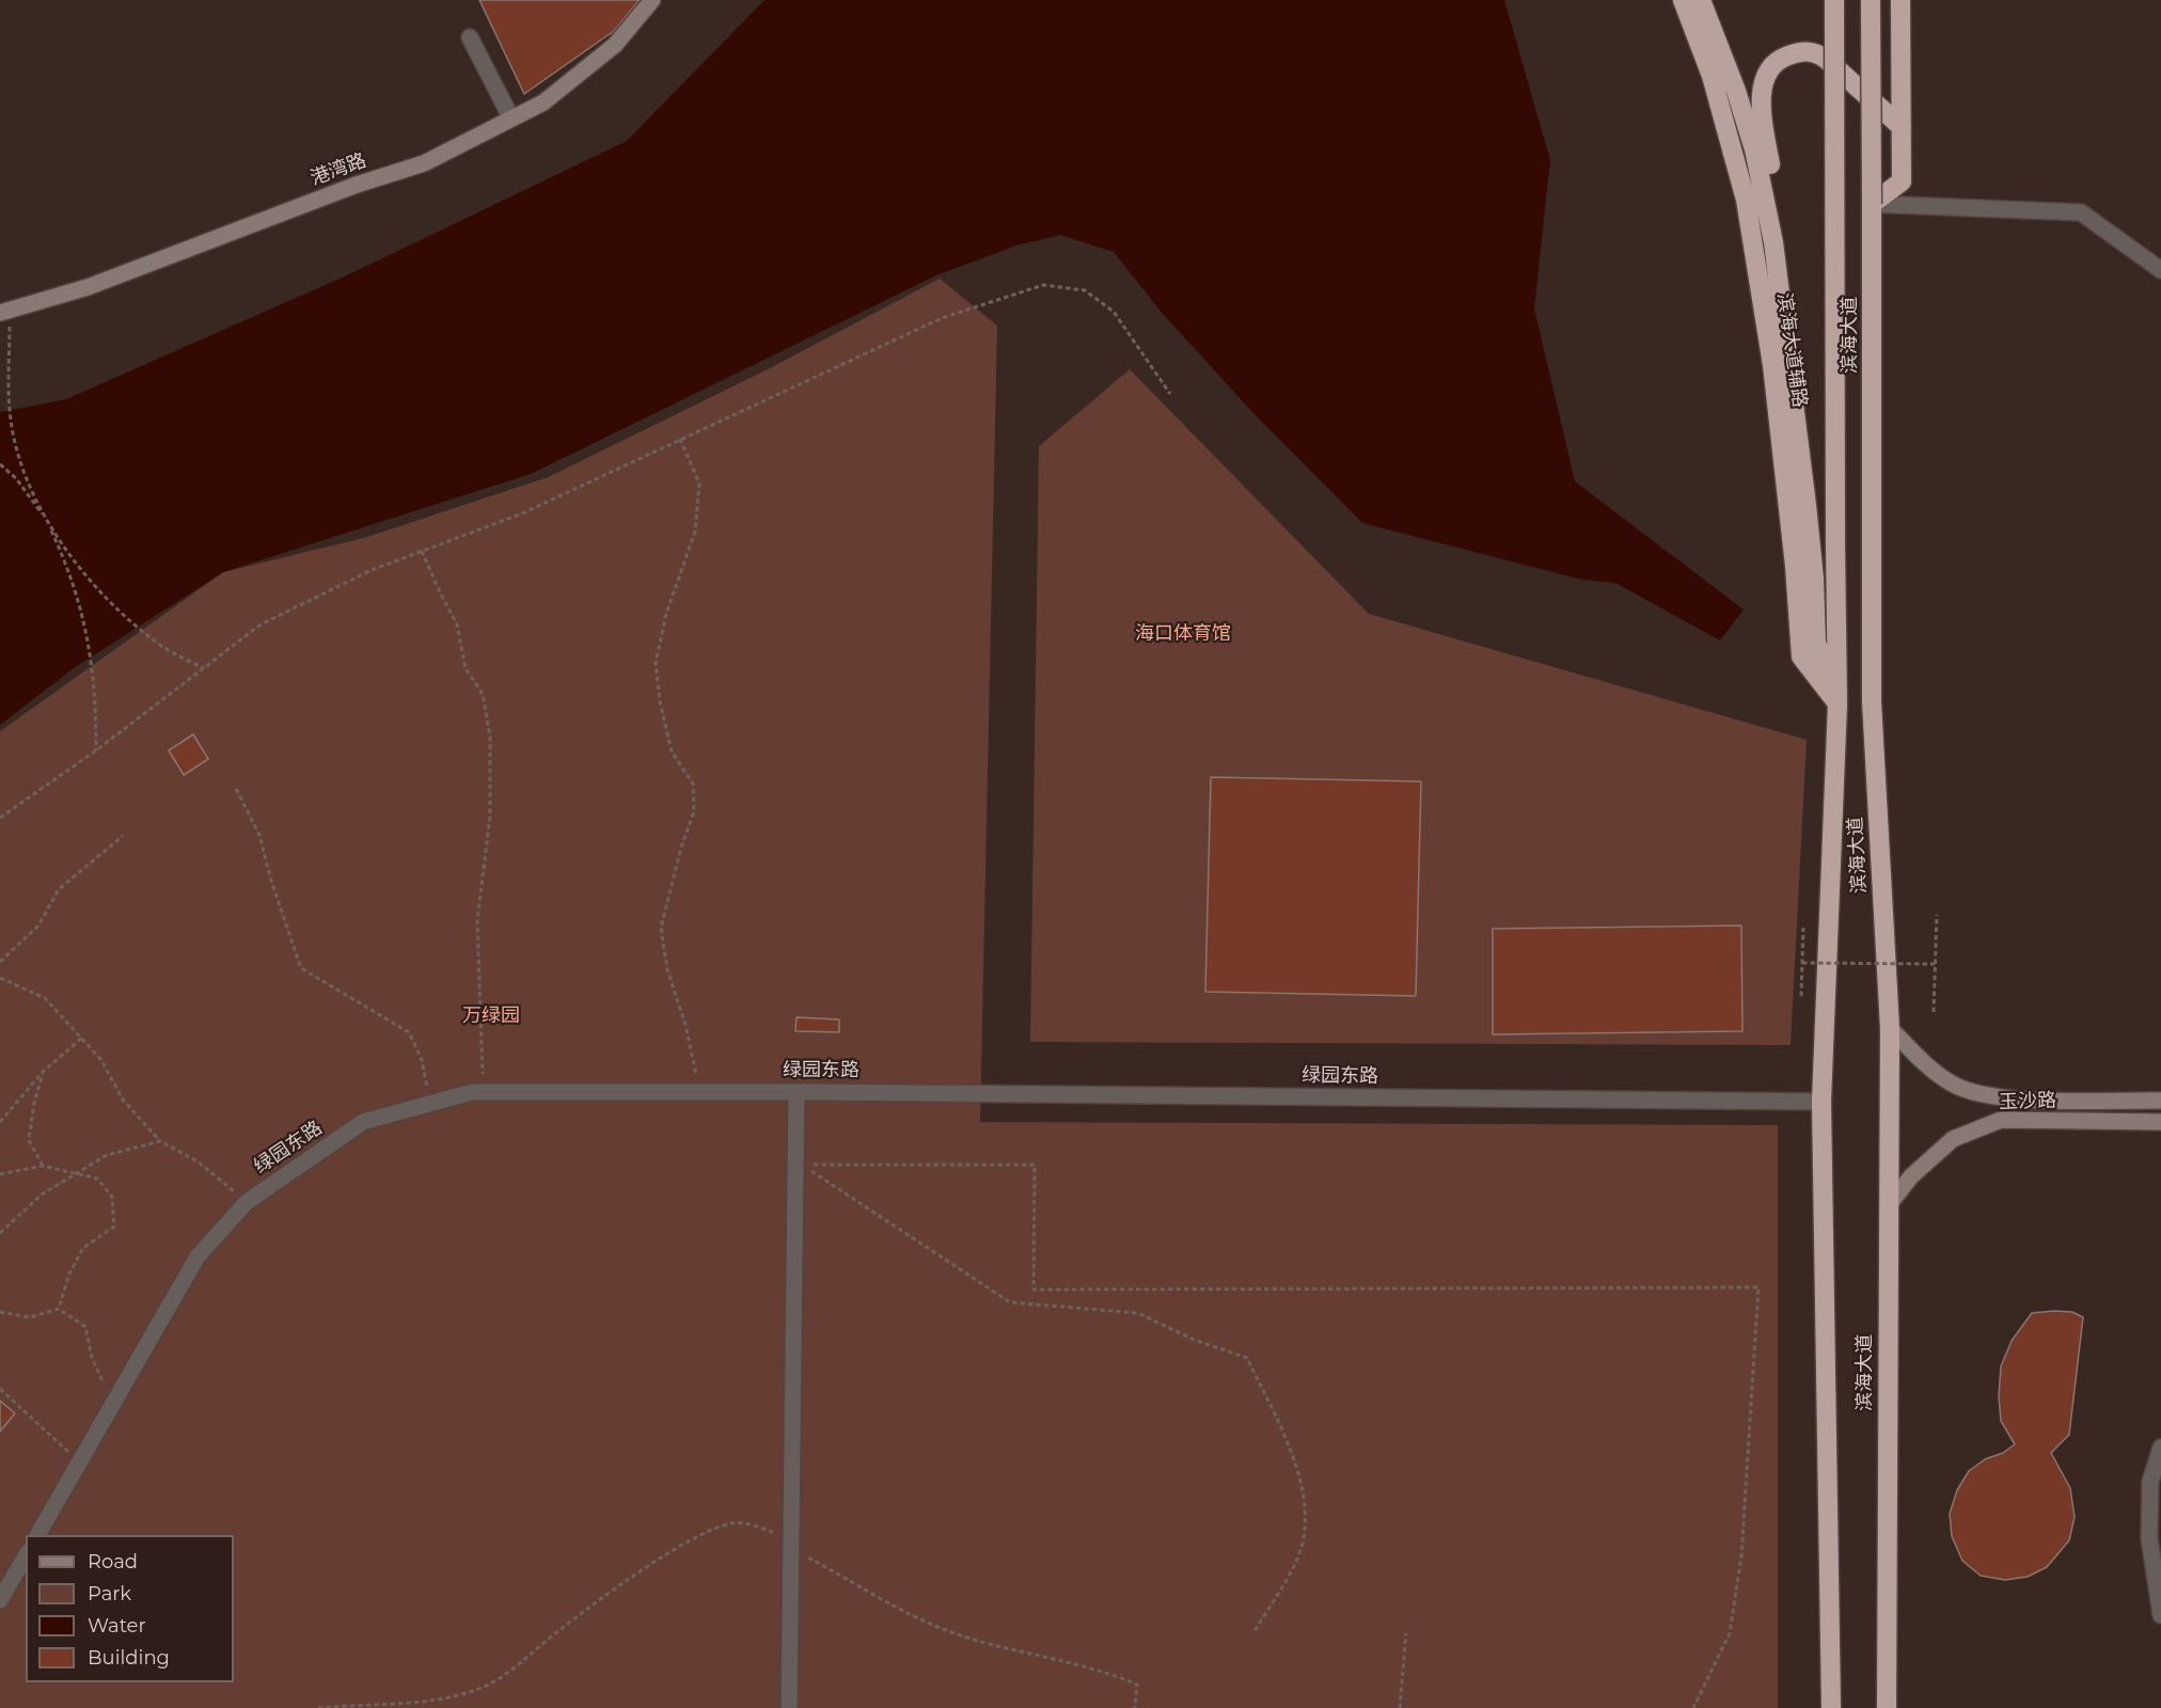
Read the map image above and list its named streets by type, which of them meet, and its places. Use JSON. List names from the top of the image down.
{
  "streets": {
    "highway": ["滨海大道", "滨海大道辅路"],
    "street": ["港湾路", "绿园东路", "玉沙路"]
  },
  "crossings": [
    ["滨海大道", "滨海大道辅路"],
    ["滨海大道", "绿园东路"],
    ["滨海大道", "玉沙路"]
  ],
  "parks": ["海口体育馆", "万绿园"],
  "legend": [
    "Road",
    "Park",
    "Water",
    "Building"
  ]
}
